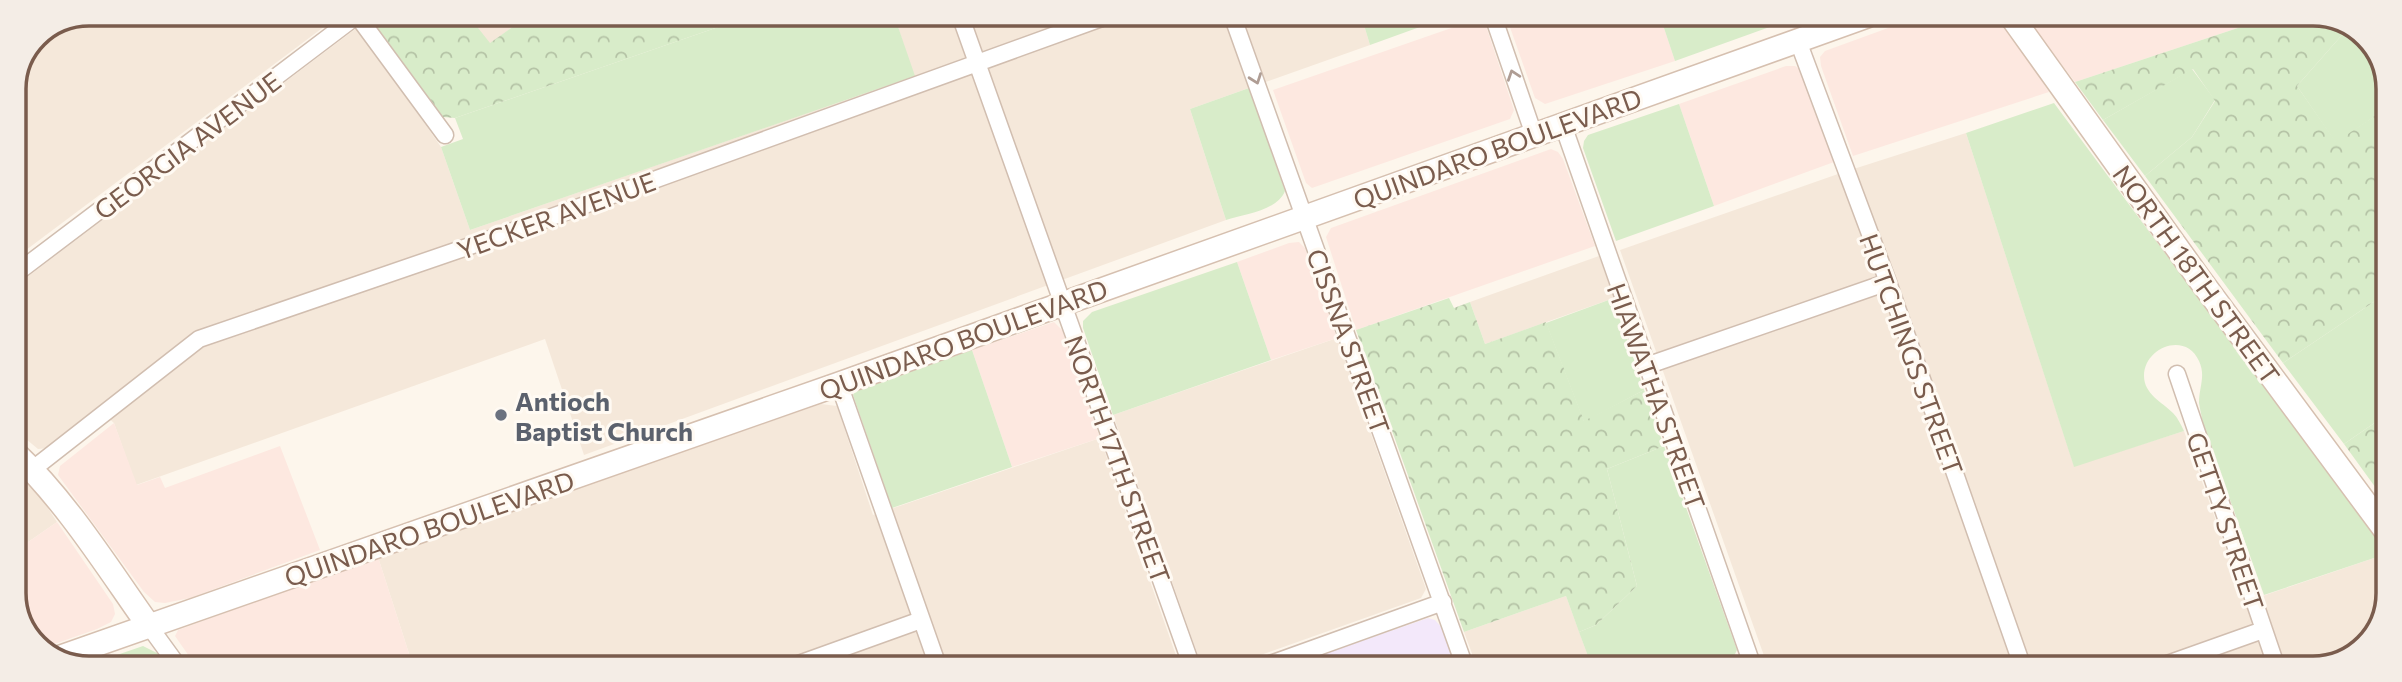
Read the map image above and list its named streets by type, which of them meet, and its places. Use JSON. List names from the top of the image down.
{
  "streets": {
    "main road": ["QUINDARO BOULEVARD", "NORTH 18TH STREET"],
    "street": [
      "GEORGIA AVENUE",
      "YECKER AVENUE",
      "CISSNA STREET",
      "HUTCHINGS STREET",
      "HIAWATHA STREET",
      "NORTH 17TH STREET",
      "GETTY STREET"
    ]
  },
  "crossings": [
    ["QUINDARO BOULEVARD", "CISSNA STREET"],
    ["QUINDARO BOULEVARD", "HUTCHINGS STREET"],
    ["QUINDARO BOULEVARD", "HIAWATHA STREET"],
    ["QUINDARO BOULEVARD", "NORTH 17TH STREET"],
    ["YECKER AVENUE", "NORTH 17TH STREET"]
  ],
  "places": ["Antioch Baptist Church"]
}
